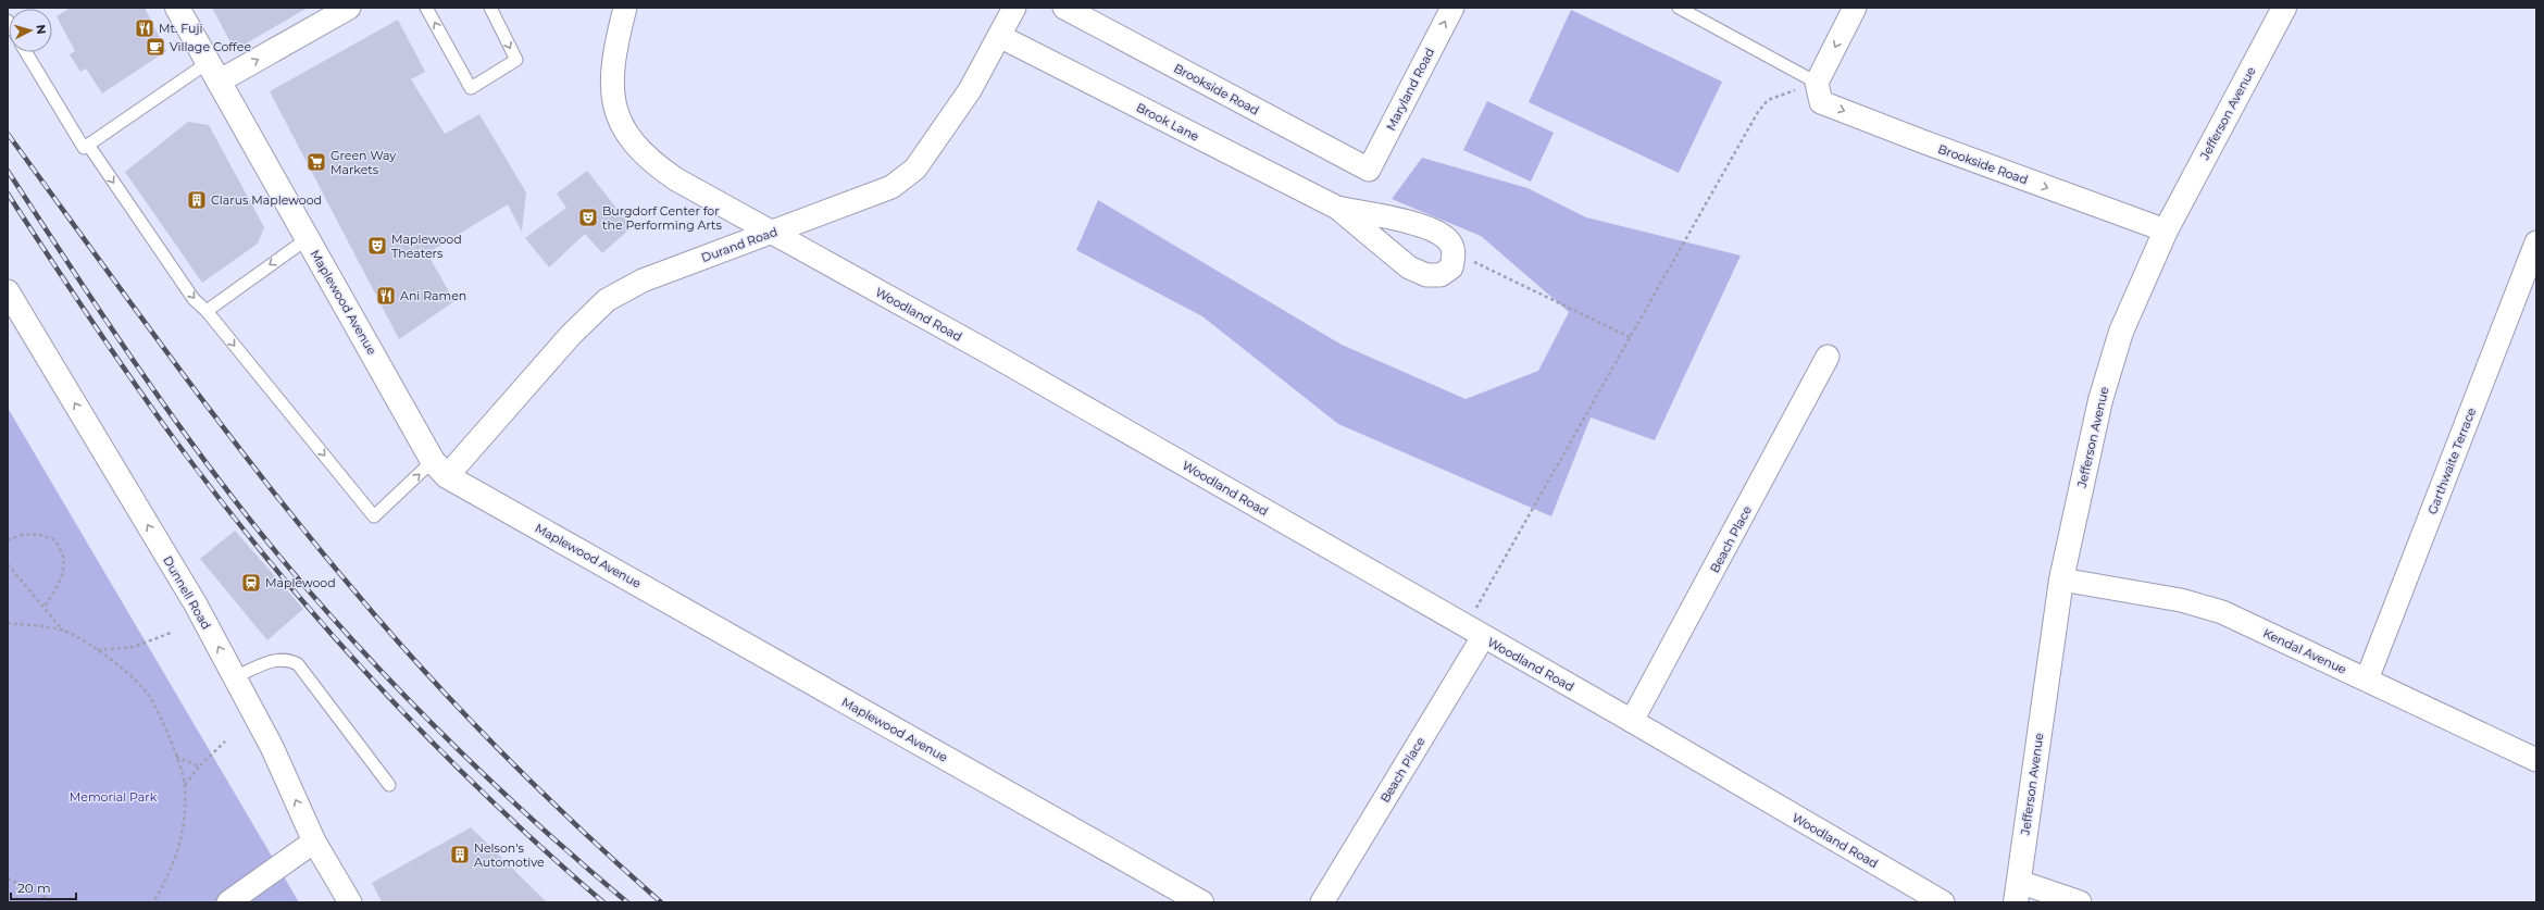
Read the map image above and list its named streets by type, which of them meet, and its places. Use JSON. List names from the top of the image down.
{
  "streets": {
    "street": [
      "Brookside Road",
      "Maryland Road",
      "Jefferson Avenue",
      "Brook Lane",
      "Durand Road",
      "Maplewood Avenue",
      "Woodland Road",
      "Garthwaite Terrace",
      "Beach Place",
      "Dunnell Road",
      "Kendal Avenue"
    ]
  },
  "crossings": [
    ["Brookside Road", "Maryland Road"],
    ["Brookside Road", "Jefferson Avenue"],
    ["Jefferson Avenue", "Kendal Avenue"],
    ["Brook Lane", "Durand Road"],
    ["Durand Road", "Maplewood Avenue"],
    ["Durand Road", "Woodland Road"],
    ["Woodland Road", "Beach Place"],
    ["Garthwaite Terrace", "Kendal Avenue"]
  ],
  "one_way": ["Brookside Road", "Maryland Road", "Dunnell Road"],
  "parks": ["Memorial Park"],
  "places": {
    "restaurant": ["Mt. Fuji", "Ani Ramen"],
    "cafe": ["Village Coffee"],
    "supermarket": ["Green Way Markets"],
    "building": ["Clarus Maplewood", "Nelson's Automotive"],
    "theatre": ["Burgdorf Center for the Performing Arts", "Maplewood Theaters"],
    "station": ["Maplewood"]
  },
  "scale_bar": "20 m",
  "north": "right"
}
